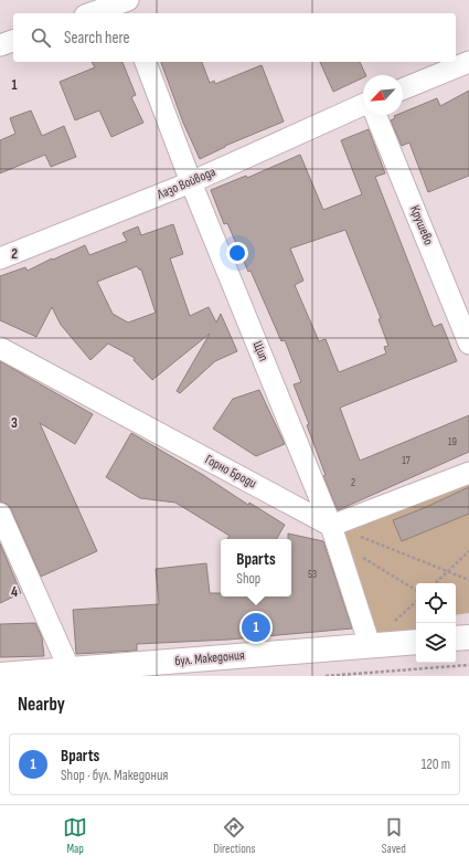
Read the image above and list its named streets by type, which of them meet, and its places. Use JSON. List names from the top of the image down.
{
  "streets": {
    "street": [
      "Лазо Войвода",
      "Крушево",
      "Щип",
      "Горно Броди",
      "бул. Македония"
    ]
  },
  "crossings": [
    ["Лазо Войвода", "Щип"],
    ["Щип", "Горно Броди"],
    ["Щип", "бул. Македония"]
  ],
  "house_numbers": [
    "19",
    "17",
    "2",
    "53"
  ],
  "north": "bottom left",
  "page": {
    "search": "Search here",
    "popup": ["Bparts", "Shop"],
    "pins": "1",
    "heading": "Nearby",
    "list": [
      {
        "mark": "1",
        "name": "Bparts",
        "note": "Shop · бул. Македония",
        "value": "120 m"
      }
    ],
    "nav": ["Map", "Directions", "Saved"]
  },
  "grid": {
    "rows": [
      "1",
      "2",
      "3",
      "4"
    ]
  }
}
